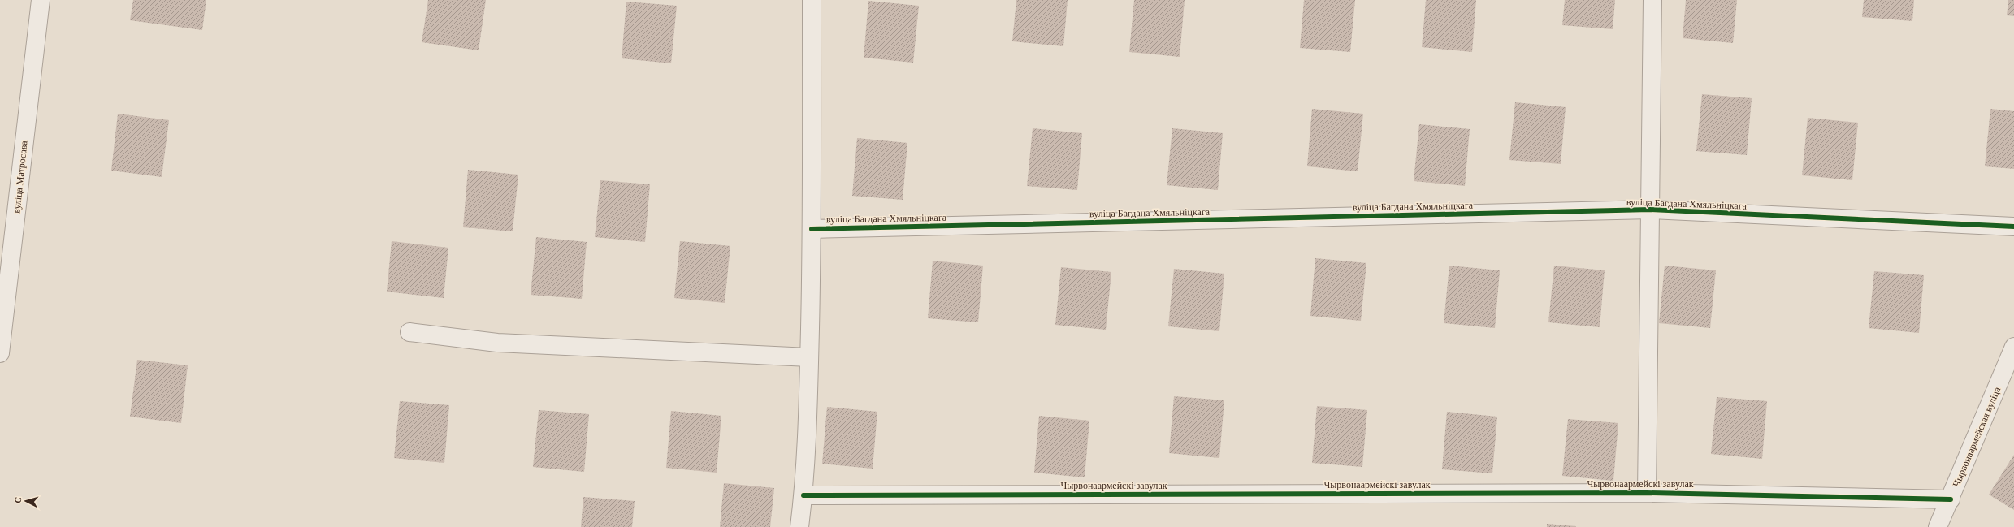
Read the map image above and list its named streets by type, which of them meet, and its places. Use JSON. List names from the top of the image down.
{
  "streets": {
    "street": [
      "вуліца Матросава",
      "вуліца Багдана Хмяльніцкага",
      "Чырвонаармейская вуліца",
      "Чырвонаармейскі завулак"
    ]
  },
  "crossings": [
    ["Чырвонаармейская вуліца", "Чырвонаармейскі завулак"]
  ],
  "north": "left"
}
